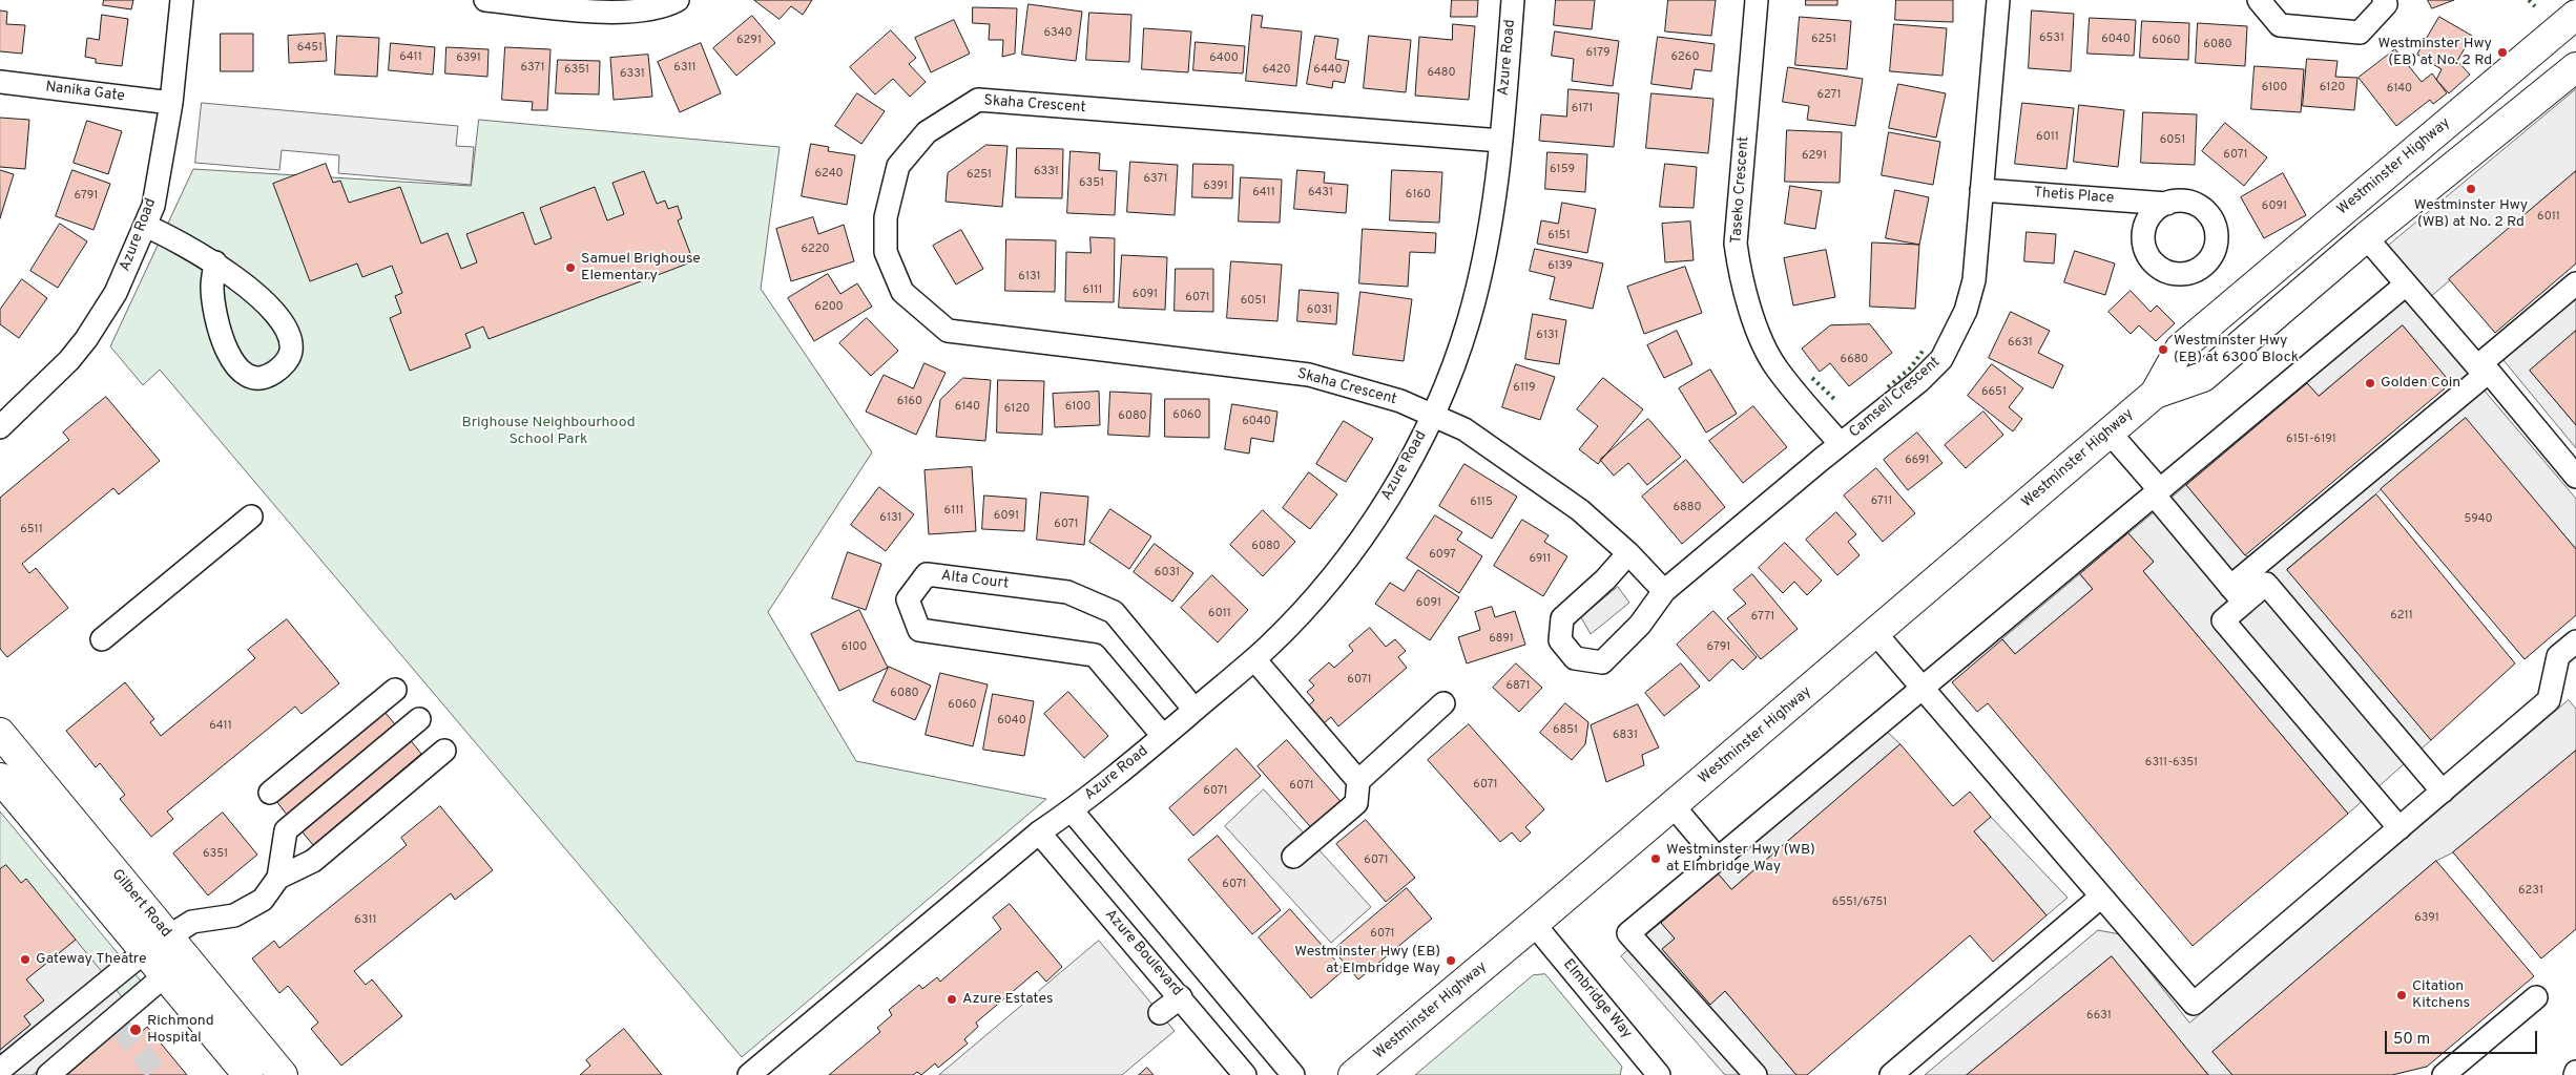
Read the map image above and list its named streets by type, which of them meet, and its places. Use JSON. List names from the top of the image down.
{
  "streets": {
    "main road": ["Westminster Highway", "Gilbert Road"],
    "street": [
      "Azure Road",
      "Nanika Gate",
      "Skaha Crescent",
      "Taseko Crescent",
      "Thetis Place",
      "Camsell Crescent",
      "Alta Court",
      "Azure Boulevard",
      "Elmbridge Way"
    ]
  },
  "crossings": [
    ["Azure Road", "Nanika Gate"],
    ["Azure Road", "Skaha Crescent"],
    ["Azure Road", "Alta Court"],
    ["Azure Road", "Azure Boulevard"],
    ["Westminster Highway", "Elmbridge Way"],
    ["Taseko Crescent", "Camsell Crescent"],
    ["Thetis Place", "Camsell Crescent"]
  ],
  "parks": ["Brighouse Neighbourhood School Park"],
  "places": [
    "Westminster Hwy (EB) at No. 2 Rd",
    "Westminster Hwy (WB) at No. 2 Rd",
    "Samuel Brighouse Elementary",
    "Westminster Hwy (EB) at 6300 Block",
    "Golden Coin",
    "Westminster Hwy (WB) at Elmbridge Way",
    "Gateway Theatre",
    "Westminster Hwy (EB) at Elmbridge Way",
    "Citation Kitchens",
    "Azure Estates",
    "Richmond Hospital"
  ],
  "house_numbers": [
    "6340",
    "6531",
    "6251",
    "6040",
    "6291",
    "6060",
    "6080",
    "6451",
    "6179",
    "6411",
    "6260",
    "6391",
    "6400",
    "6371",
    "6311",
    "6351",
    "6420",
    "6440",
    "6480",
    "6331",
    "6100",
    "6120",
    "6140",
    "6271",
    "6171",
    "6011",
    "6051",
    "6071",
    "6291",
    "6159",
    "6331",
    "6240",
    "6251",
    "6371",
    "6351",
    "6391",
    "6411",
    "6431",
    "6160",
    "6791",
    "6091",
    "6011",
    "6151",
    "6220",
    "6139",
    "6131",
    "6111",
    "6091",
    "6071",
    "6051",
    "6200",
    "6031",
    "6131",
    "6631",
    "6680",
    "6119",
    "6651",
    "6160",
    "6140",
    "6100",
    "6120",
    "6060",
    "6080",
    "6040",
    "6151-6191",
    "6691",
    "6711",
    "6115",
    "6880",
    "6111",
    "6091",
    "6131",
    "5940",
    "6071",
    "6511",
    "6080",
    "6097",
    "6911",
    "6031",
    "6091",
    "6011",
    "6211",
    "6771",
    "6891",
    "6100",
    "6791",
    "6071",
    "6871",
    "6080",
    "6060",
    "6040",
    "6411",
    "6851",
    "6831",
    "6311-6351",
    "6071",
    "6071",
    "6071",
    "6351",
    "6071",
    "6071",
    "6231",
    "6551/6751",
    "6391",
    "6311",
    "6071",
    "6631"
  ],
  "scale_bar": "50 m"
}
